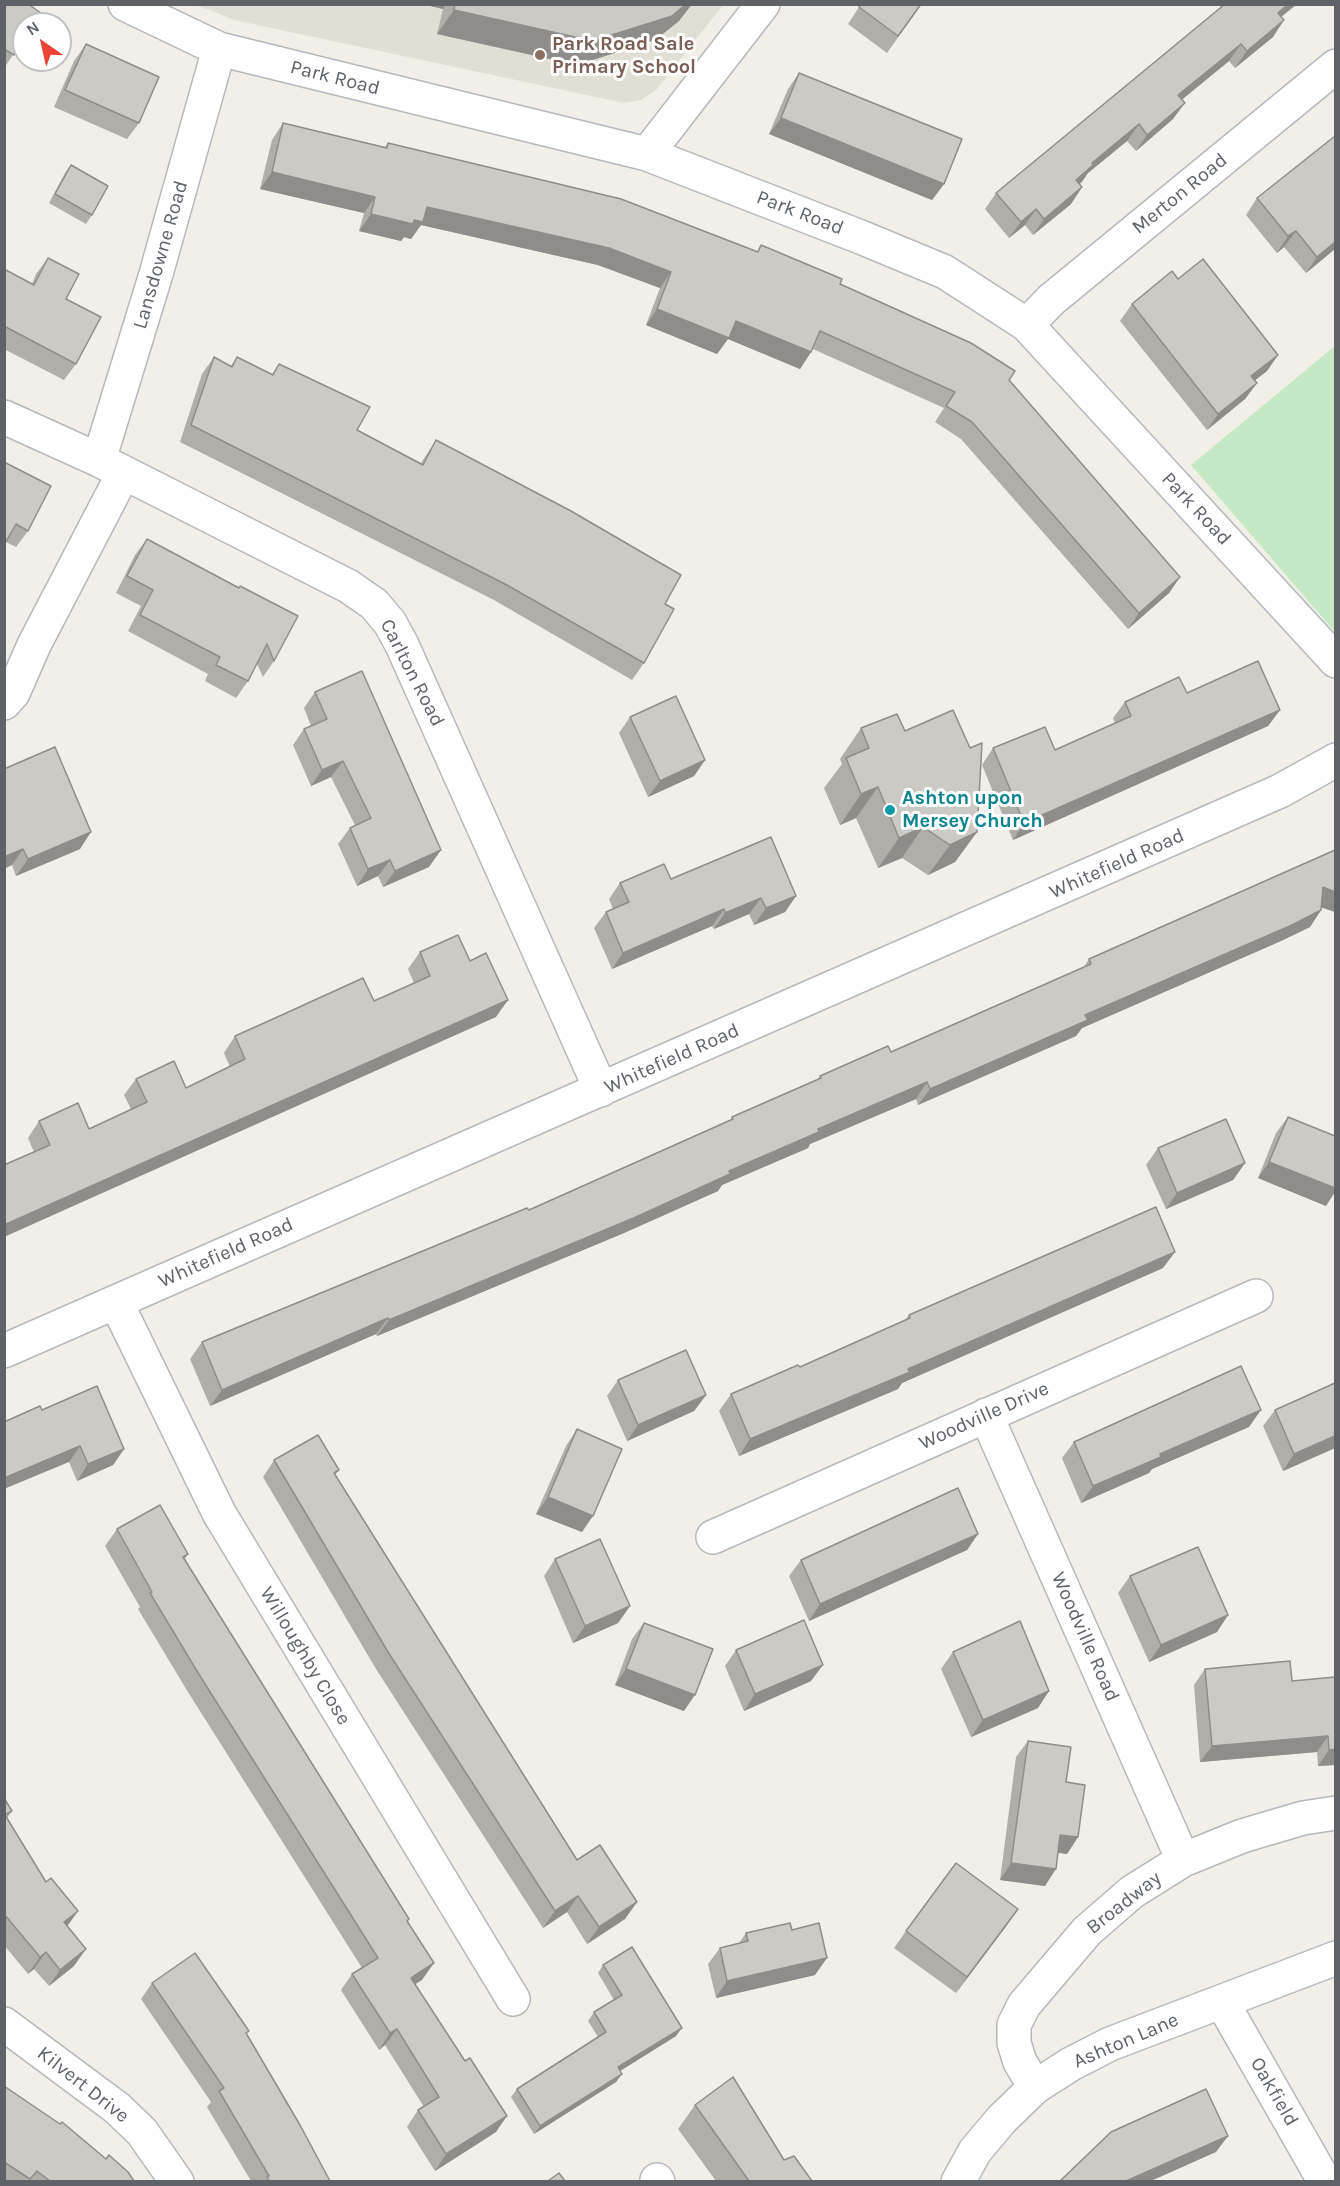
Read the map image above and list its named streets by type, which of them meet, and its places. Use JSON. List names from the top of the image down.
{
  "streets": {
    "street": [
      "Park Road",
      "Merton Road",
      "Lansdowne Road",
      "Carlton Road",
      "Whitefield Road",
      "Woodville Drive",
      "Woodville Road",
      "Willoughby Close",
      "Broadway",
      "Ashton Lane",
      "Kilvert Drive",
      "Oakfield"
    ]
  },
  "crossings": [
    ["Park Road", "Merton Road"],
    ["Park Road", "Lansdowne Road"],
    ["Lansdowne Road", "Carlton Road"],
    ["Carlton Road", "Whitefield Road"],
    ["Whitefield Road", "Willoughby Close"],
    ["Woodville Drive", "Woodville Road"],
    ["Woodville Road", "Broadway"],
    ["Broadway", "Ashton Lane"],
    ["Ashton Lane", "Oakfield"]
  ],
  "places": ["Park Road Sale Primary School", "Ashton upon Mersey Church"],
  "north": "top left"
}
